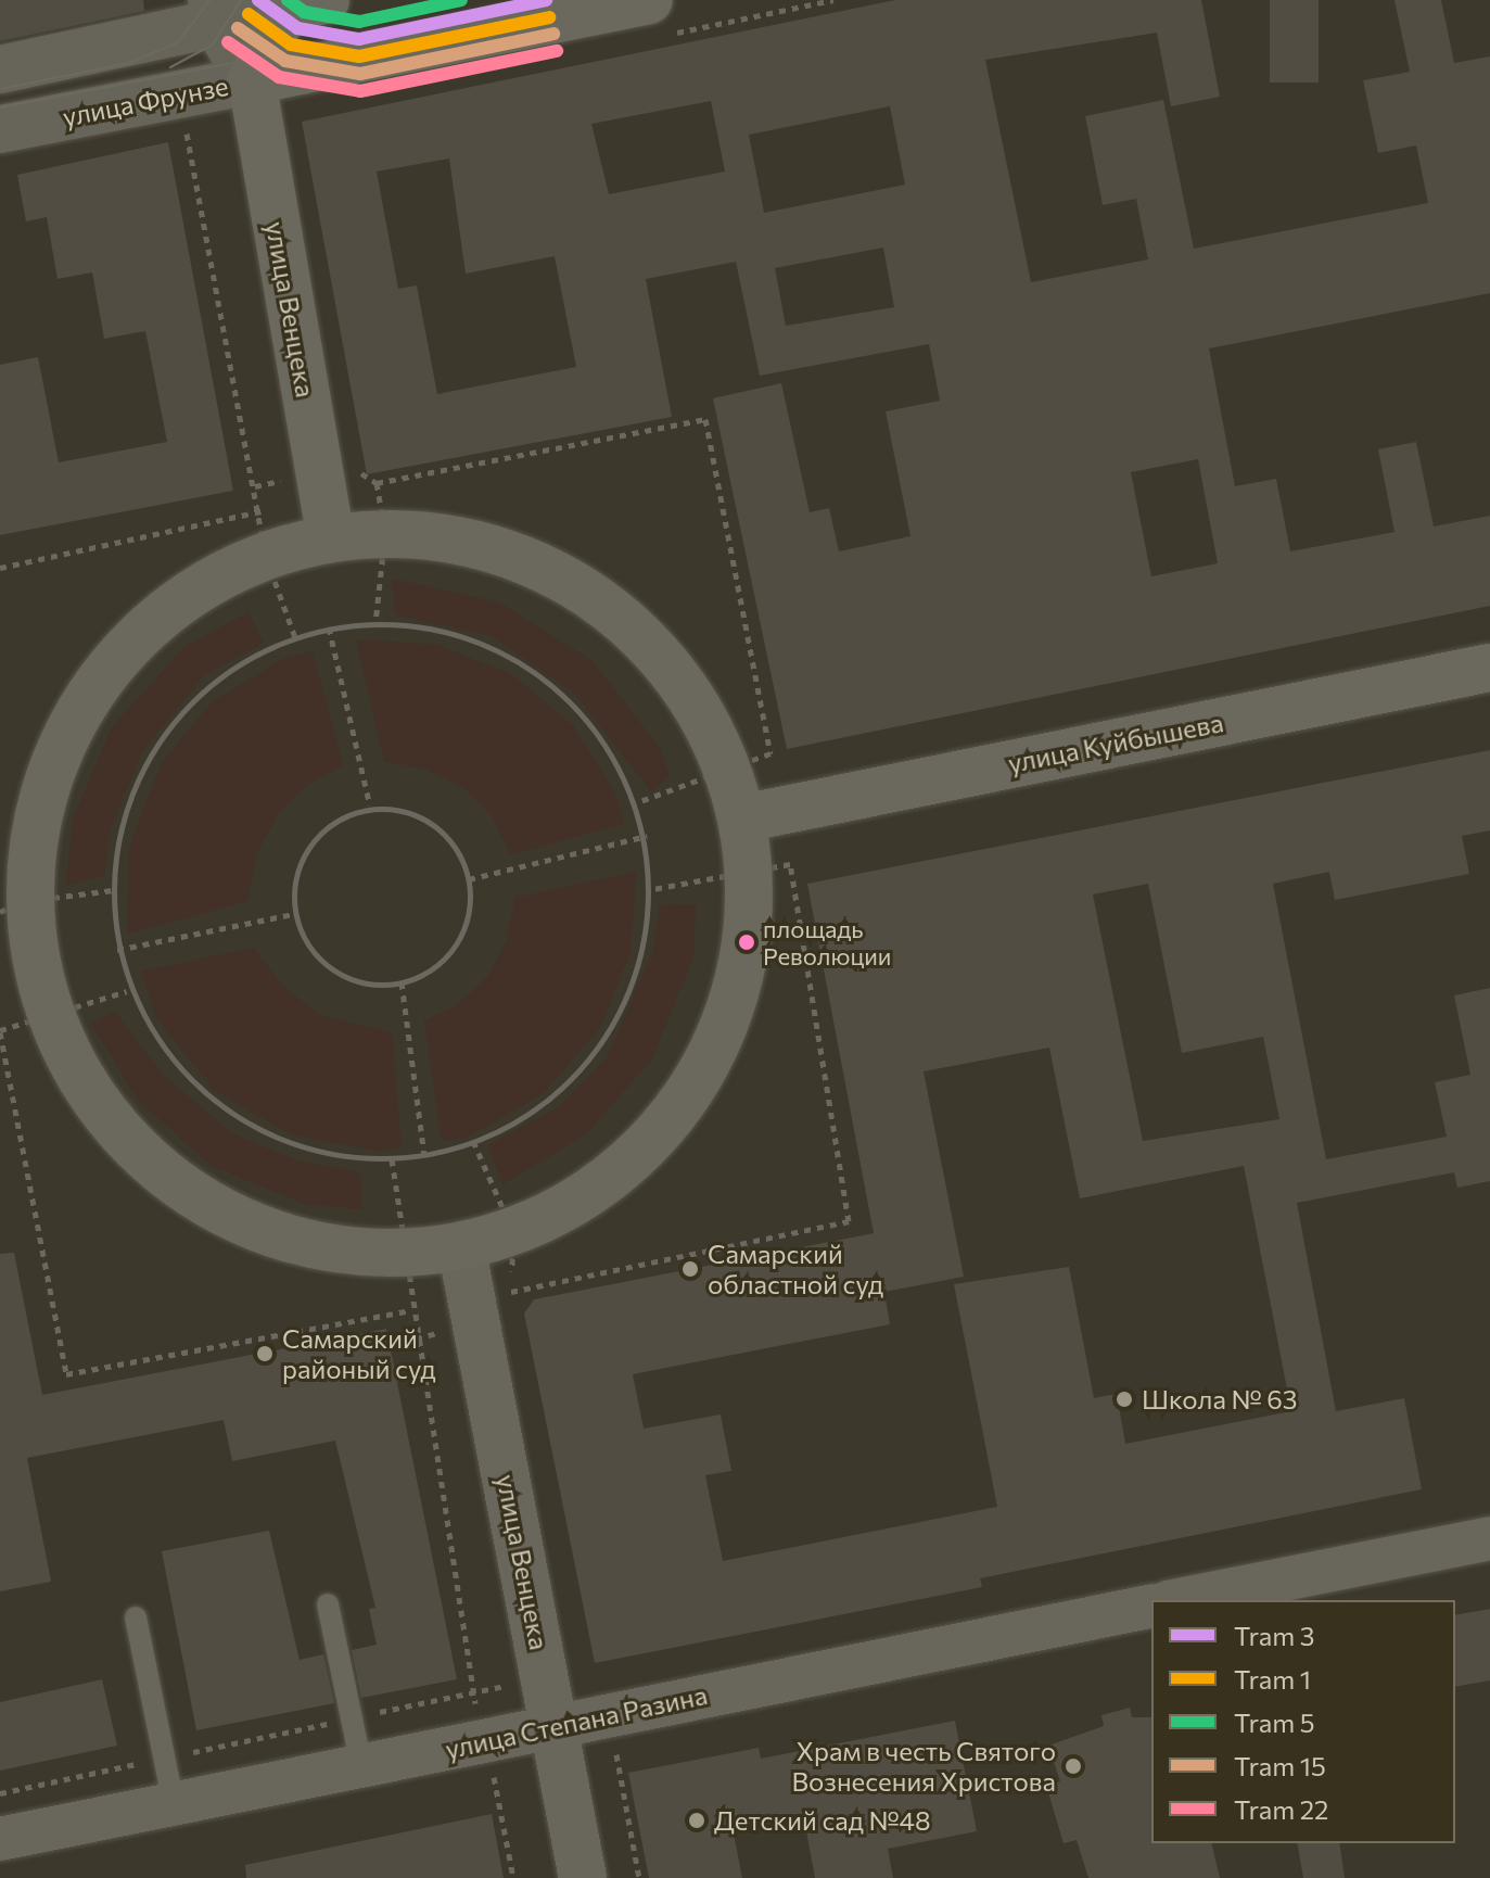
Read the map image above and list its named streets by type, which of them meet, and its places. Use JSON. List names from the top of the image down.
{
  "streets": {
    "main road": ["улица Фрунзе", "улица Венцека", "улица Куйбышева"],
    "street": ["улица Степана Разина"]
  },
  "crossings": [
    ["улица Фрунзе", "улица Венцека"],
    ["улица Венцека", "улица Степана Разина"]
  ],
  "places": [
    "площадь Революции",
    "Самарский областной суд",
    "Самарский районый суд",
    "Школа № 63",
    "Храм в честь Святого Вознесения Христова",
    "Детский сад №48"
  ],
  "lines": [
    "tram line 3",
    "tram line 5",
    "tram line 1",
    "tram line 15",
    "tram line 22"
  ],
  "legend": [
    "Tram 3",
    "Tram 1",
    "Tram 5",
    "Tram 15",
    "Tram 22"
  ]
}
